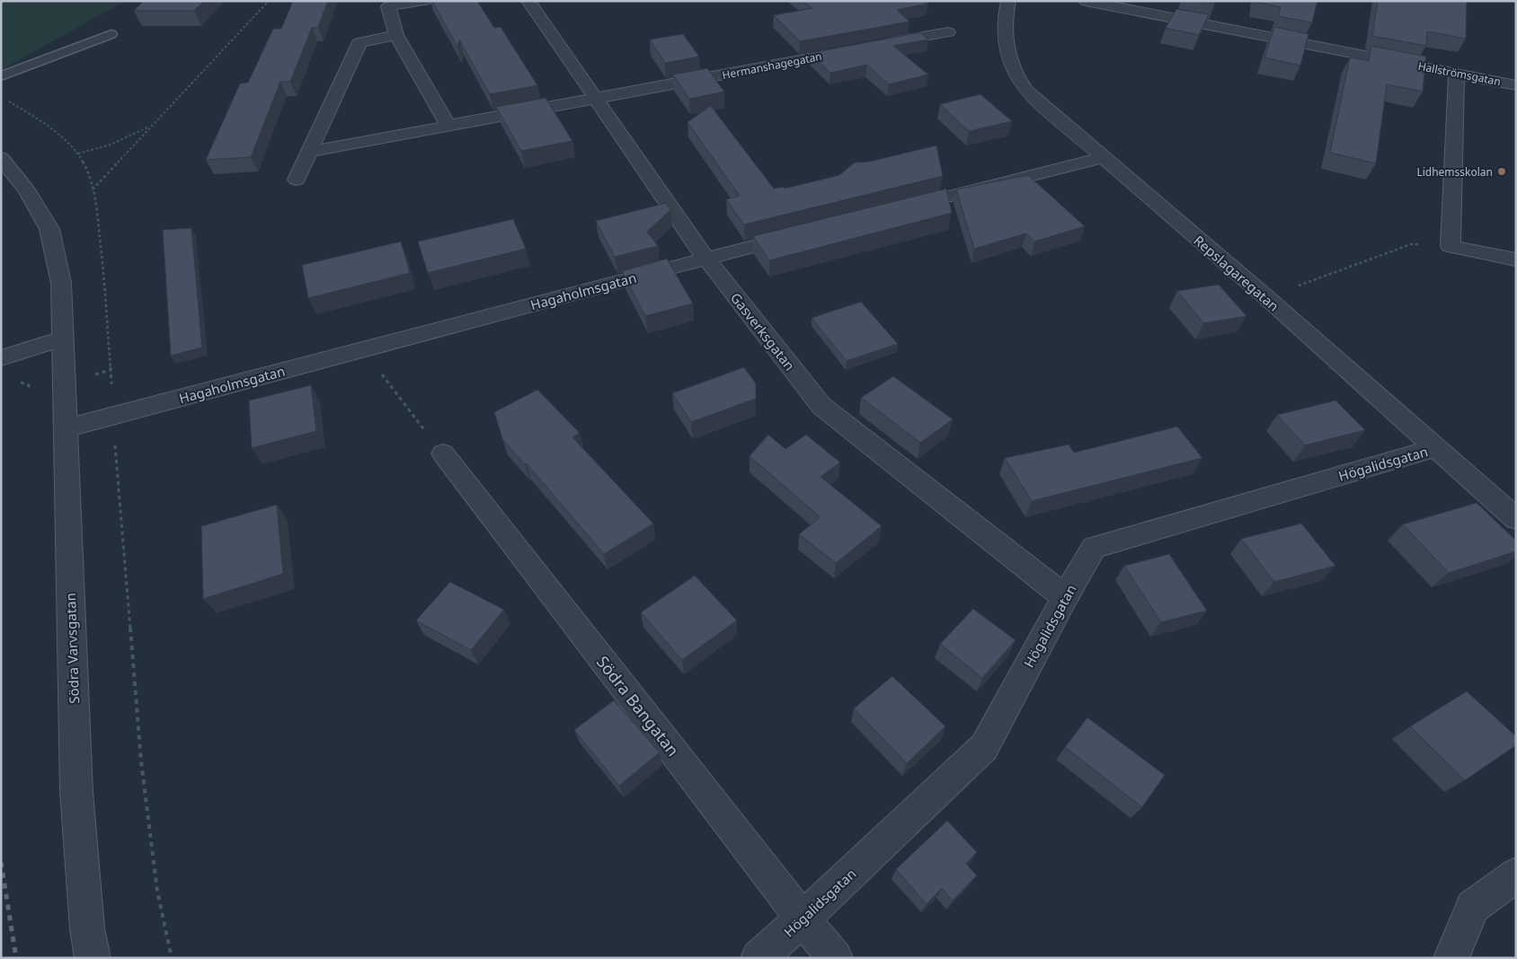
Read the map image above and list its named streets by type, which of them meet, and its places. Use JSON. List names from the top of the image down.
{
  "streets": {
    "street": [
      "Hermanshagegatan",
      "Hallströmsgatan",
      "Repslagaregatan",
      "Hagaholmsgatan",
      "Gasverksgatan",
      "Högalidsgatan",
      "Södra Varvsgatan",
      "Södra Bangatan"
    ]
  },
  "crossings": [
    ["Hermanshagegatan", "Gasverksgatan"],
    ["Repslagaregatan", "Högalidsgatan"],
    ["Hagaholmsgatan", "Gasverksgatan"],
    ["Hagaholmsgatan", "Södra Varvsgatan"],
    ["Gasverksgatan", "Högalidsgatan"],
    ["Högalidsgatan", "Södra Bangatan"]
  ],
  "places": ["Lidhemsskolan"]
}
